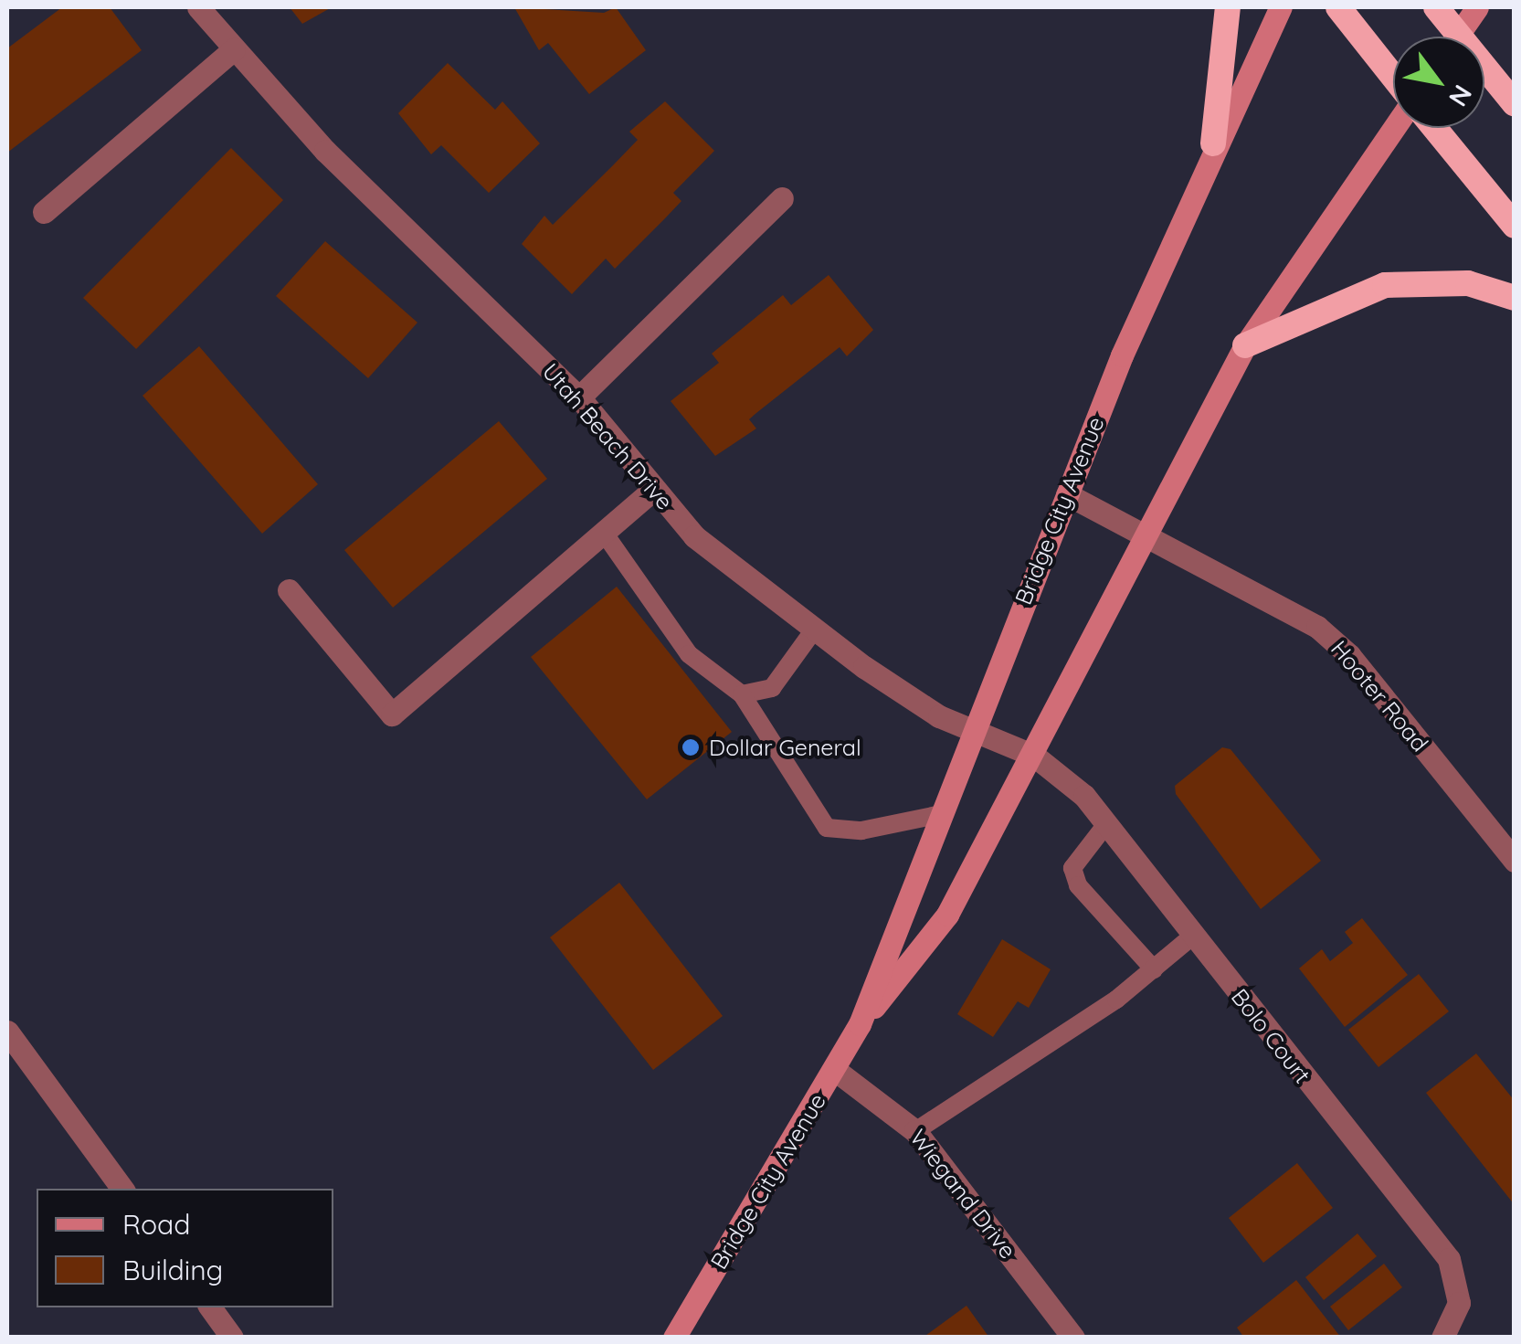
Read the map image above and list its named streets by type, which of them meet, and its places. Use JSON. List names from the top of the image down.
{
  "streets": {
    "main road": ["Bridge City Avenue"],
    "street": [
      "Utah Beach Drive",
      "Hooter Road",
      "Bolo Court",
      "Wiegand Drive"
    ]
  },
  "crossings": [
    ["Utah Beach Drive", "Bridge City Avenue"],
    ["Utah Beach Drive", "Bolo Court"],
    ["Bridge City Avenue", "Hooter Road"],
    ["Bridge City Avenue", "Bolo Court"],
    ["Bridge City Avenue", "Wiegand Drive"]
  ],
  "places": ["Dollar General"],
  "legend": ["Road", "Building"],
  "north": "bottom right"
}
